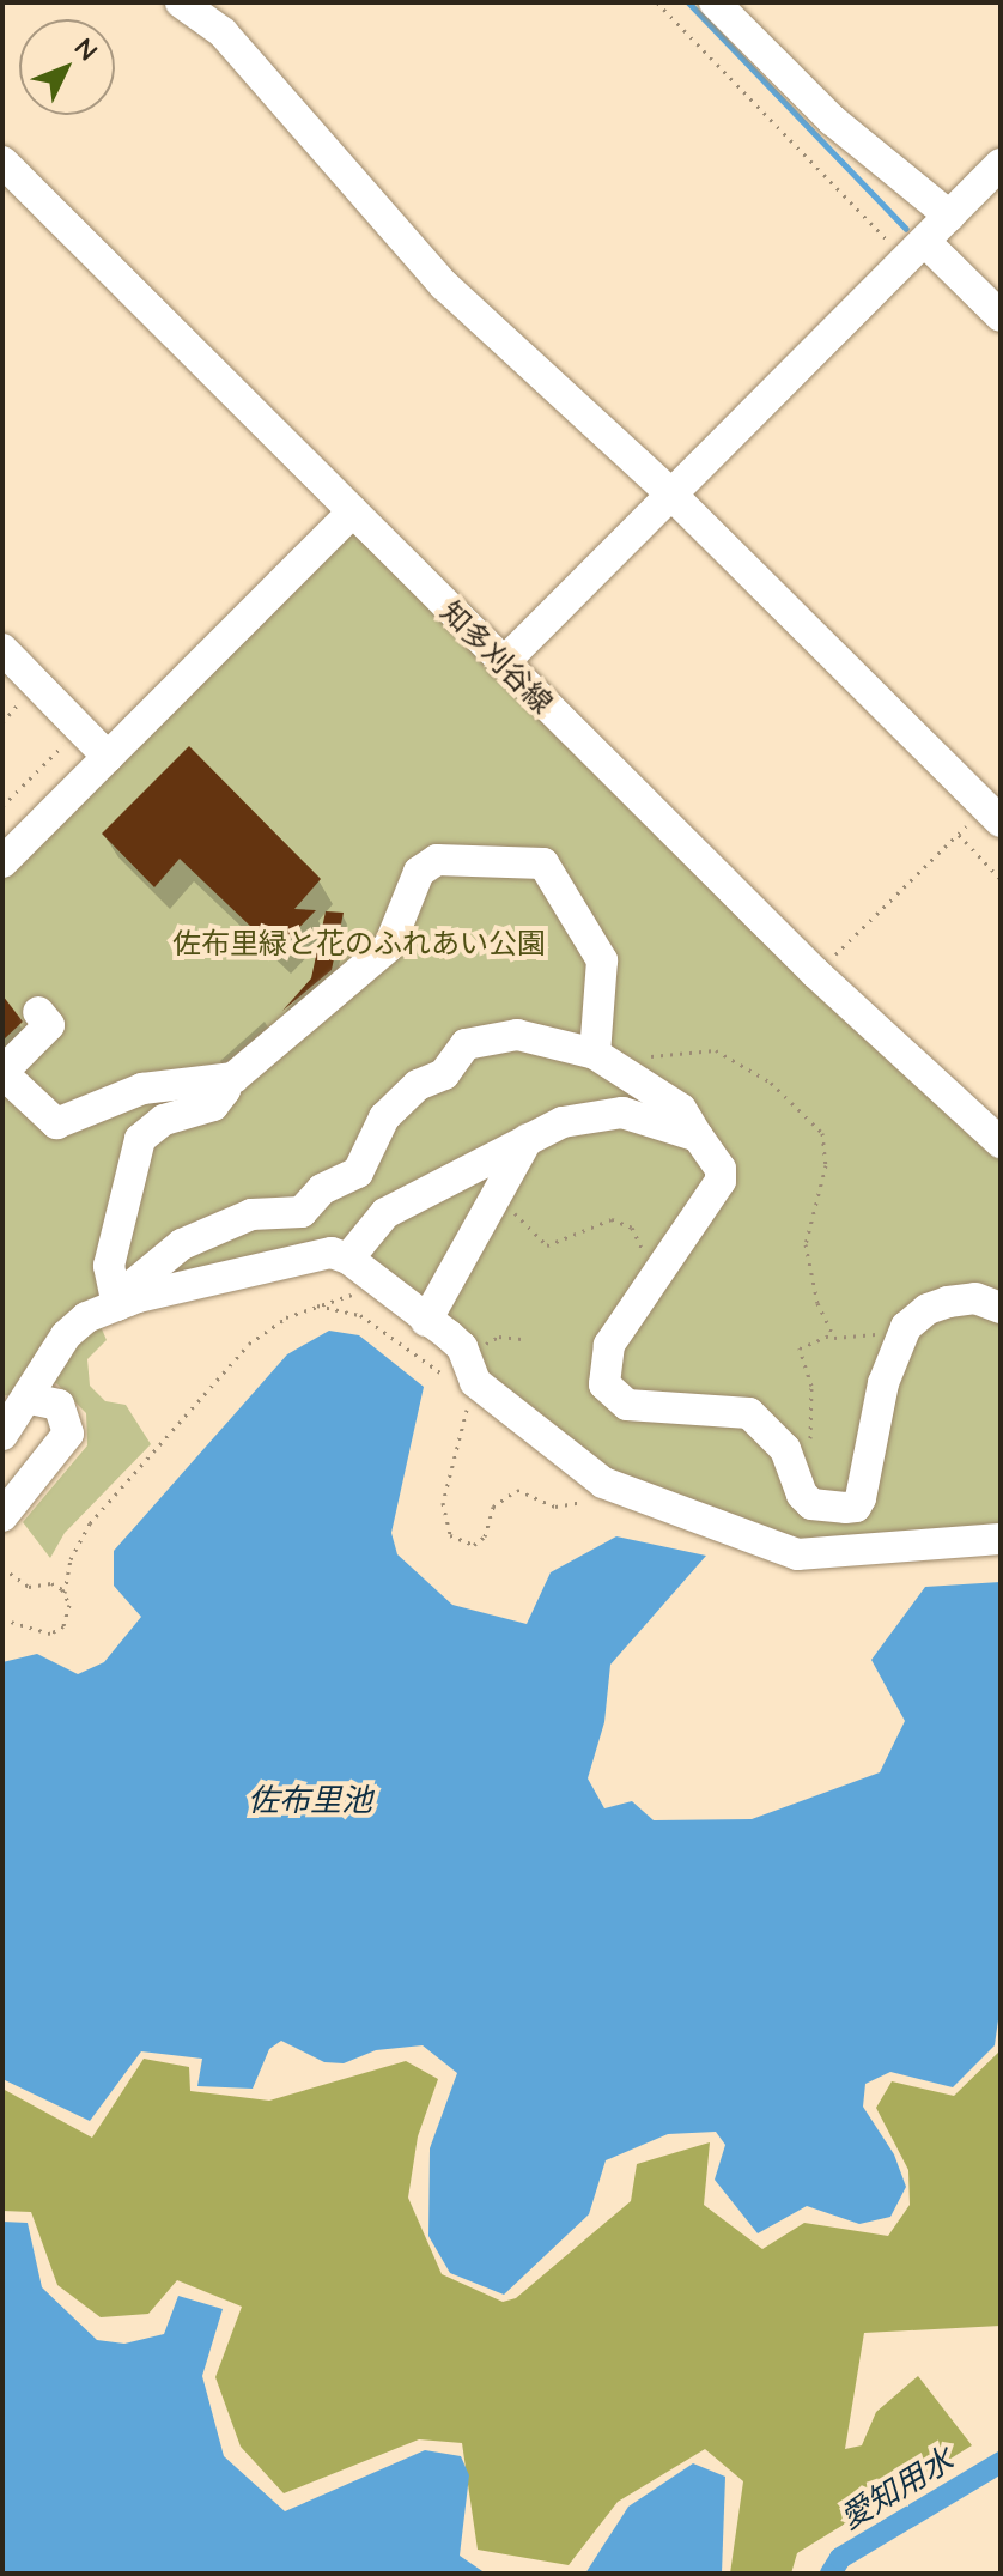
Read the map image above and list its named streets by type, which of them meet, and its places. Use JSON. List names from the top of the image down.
{
  "streets": {
    "street": ["知多刈谷線"]
  },
  "water": ["佐布里池", "愛知用水"],
  "parks": ["佐布里緑と花のふれあい公園"],
  "north": "top right"
}
